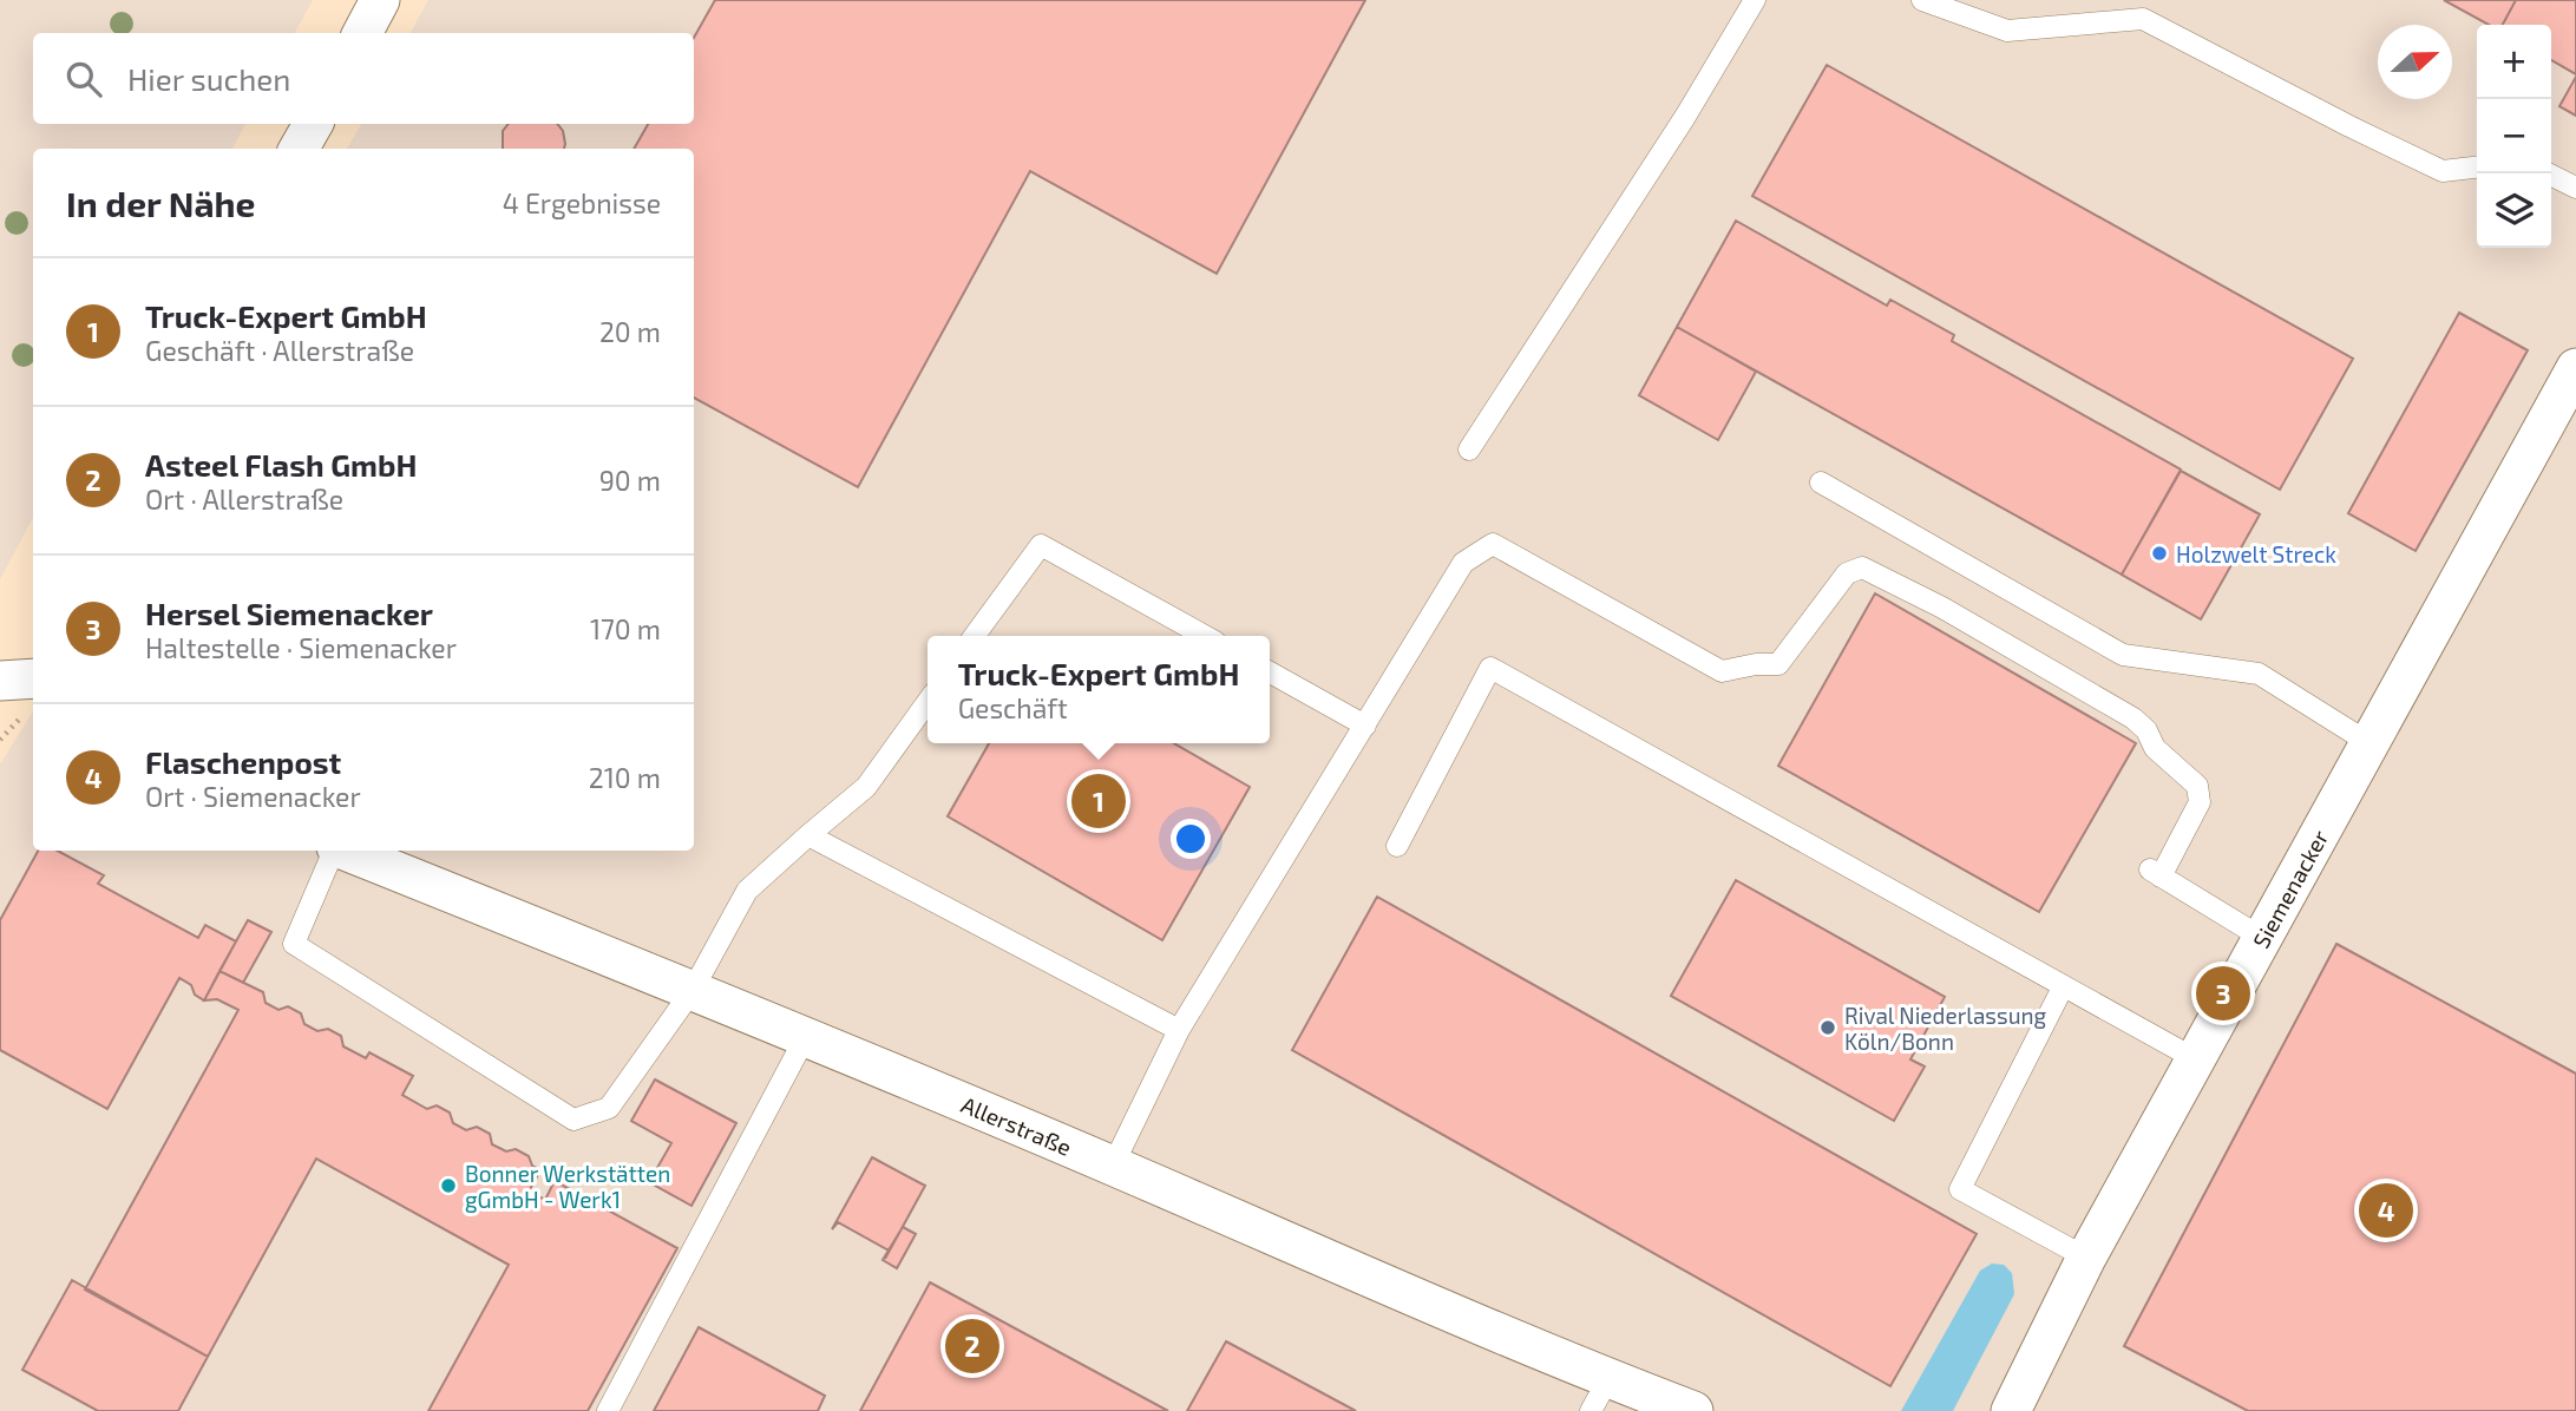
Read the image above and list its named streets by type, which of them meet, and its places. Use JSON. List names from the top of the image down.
{
  "streets": {
    "street": ["Siemenacker", "Allerstraße"]
  },
  "places": ["Holzwelt Streck", "Rival Niederlassung Köln/Bonn", "Bonner Werkstätten gGmbH - Werk1"],
  "north": "right",
  "page": {
    "map_buttons": ["+", "−"],
    "search": "Hier suchen",
    "heading": ["In der Nähe", "4 Ergebnisse"],
    "list": [
      {
        "mark": "1",
        "name": "Truck-Expert GmbH",
        "note": "Geschäft · Allerstraße",
        "value": "20 m"
      },
      {
        "mark": "2",
        "name": "Asteel Flash GmbH",
        "note": "Ort · Allerstraße",
        "value": "90 m"
      },
      {
        "mark": "3",
        "name": "Hersel Siemenacker",
        "note": "Haltestelle · Siemenacker",
        "value": "170 m"
      },
      {
        "mark": "4",
        "name": "Flaschenpost",
        "note": "Ort · Siemenacker",
        "value": "210 m"
      }
    ],
    "popup": ["Truck-Expert GmbH", "Geschäft"],
    "pins": [
      "1",
      "3",
      "4",
      "2"
    ]
  }
}
